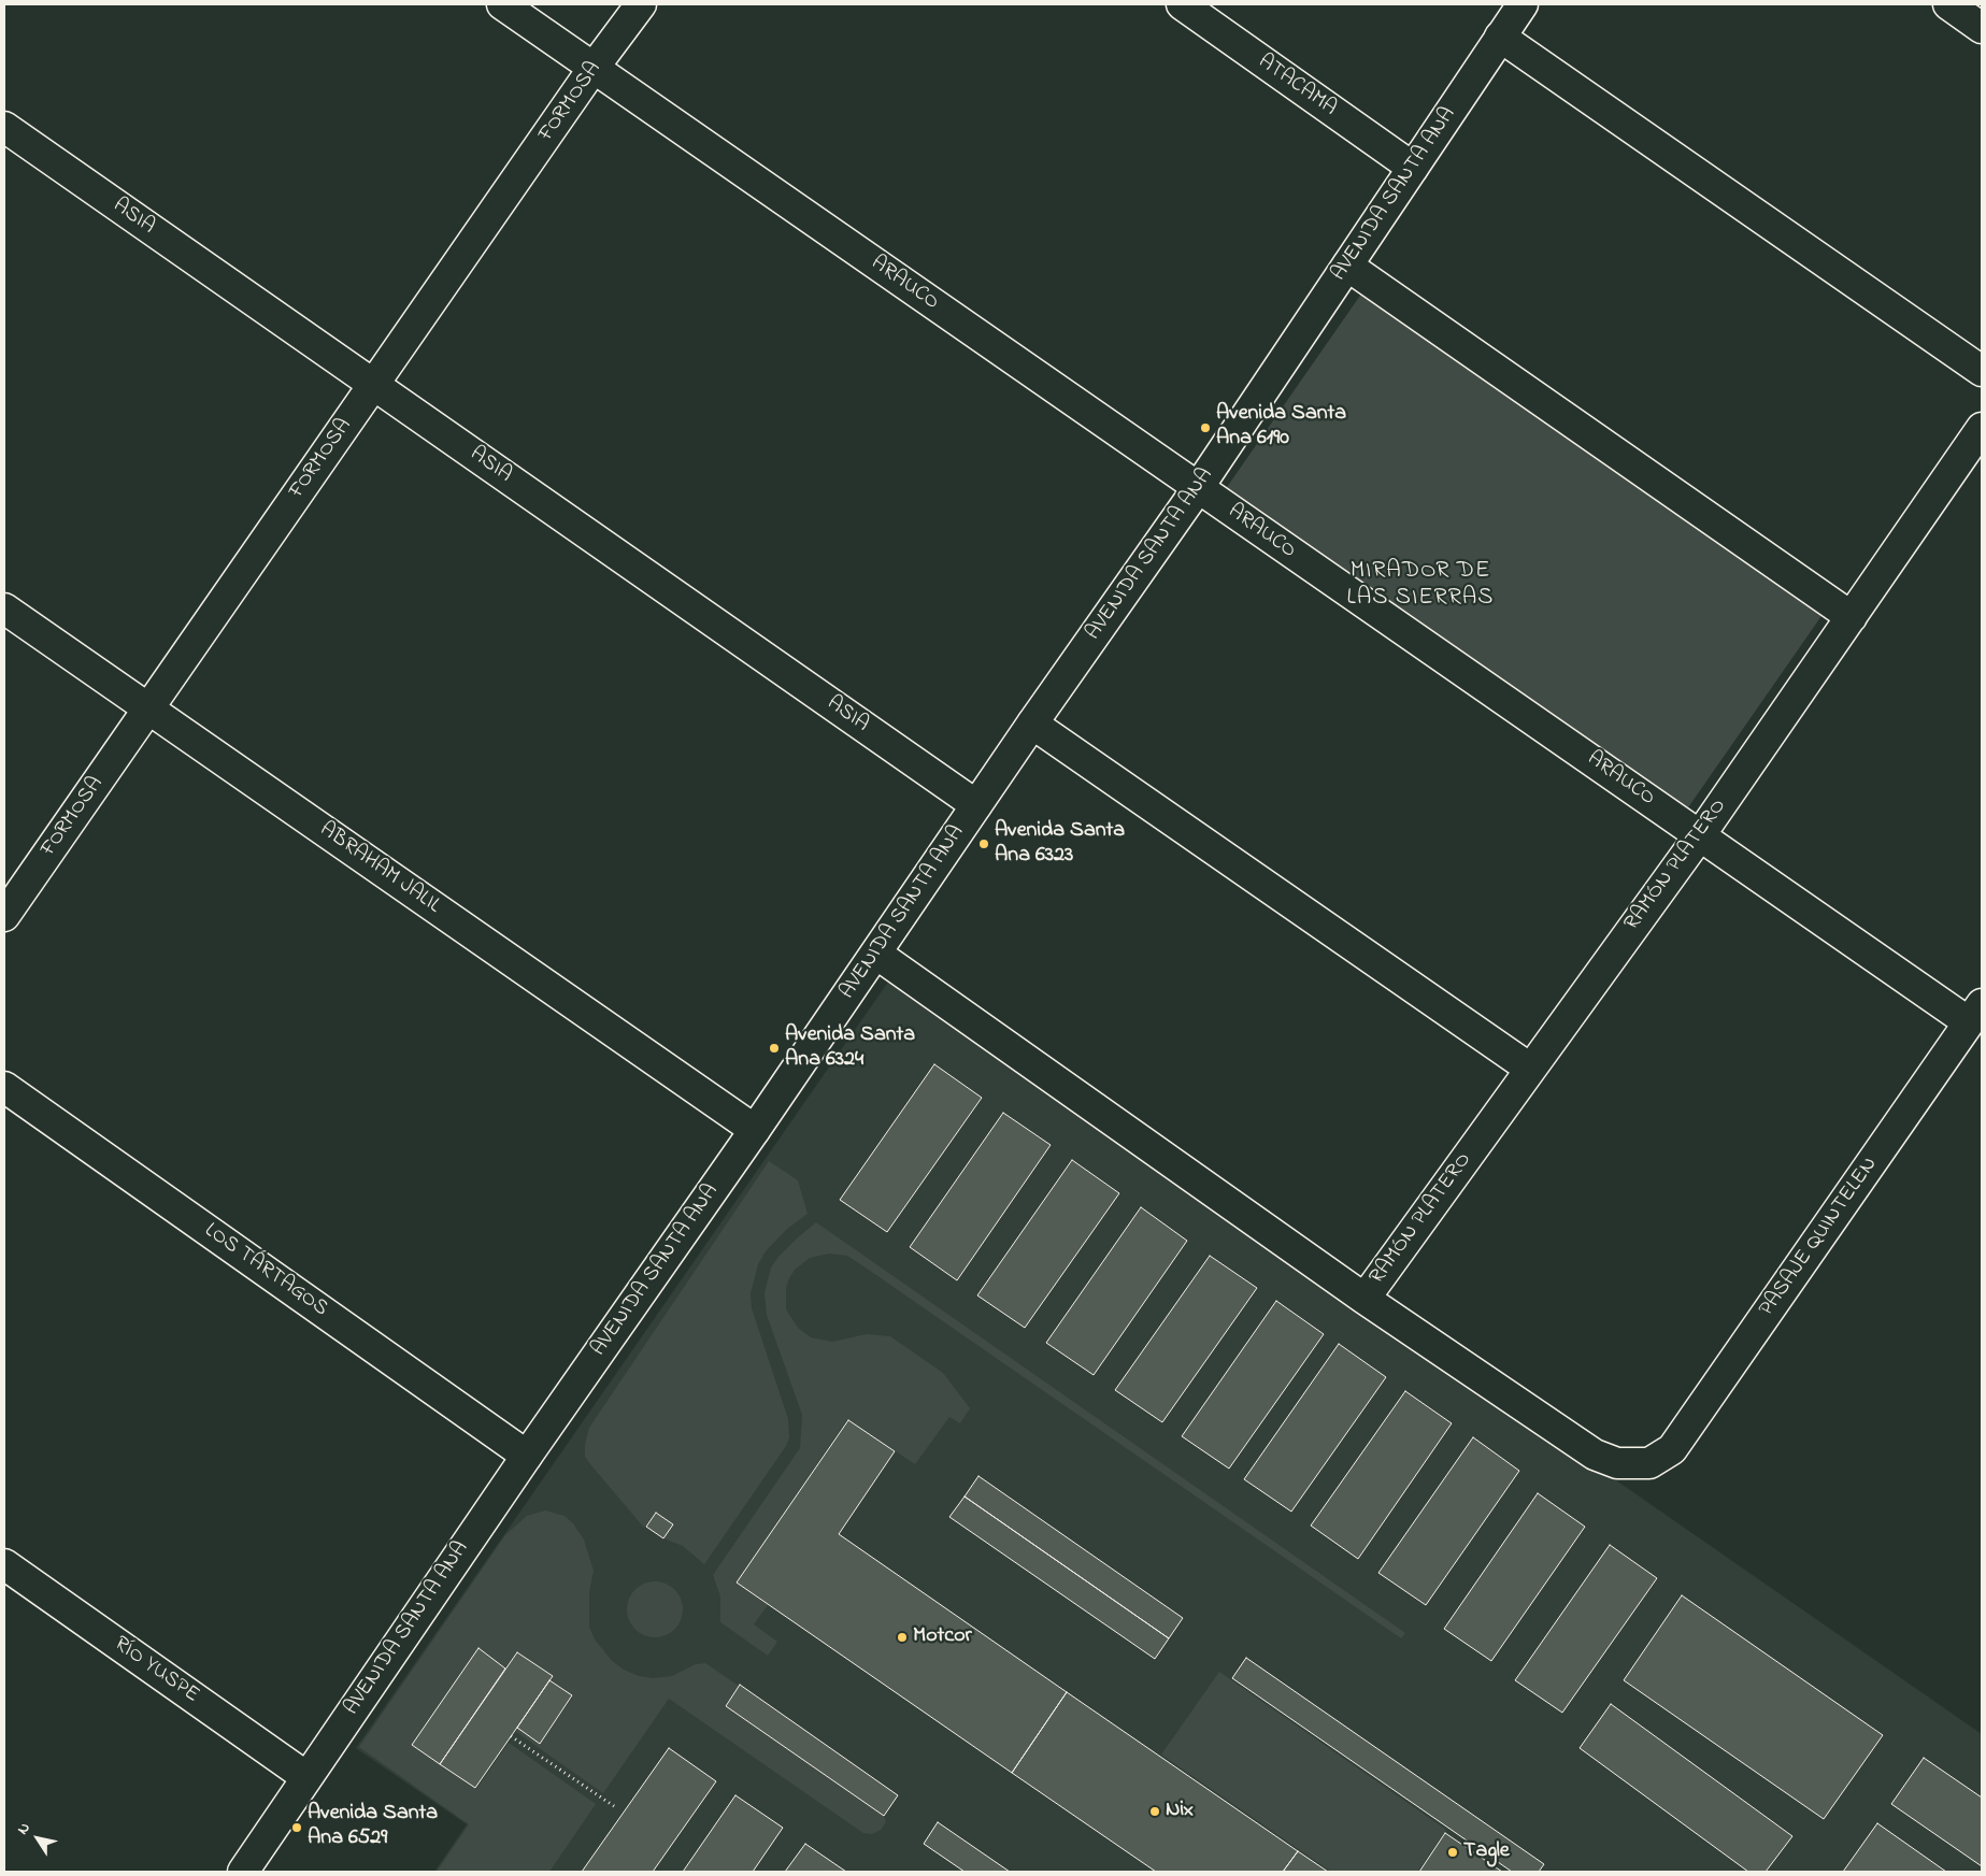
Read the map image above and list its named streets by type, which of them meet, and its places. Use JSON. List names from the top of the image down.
{
  "streets": {
    "street": [
      "ATACAMA",
      "FORMOSA",
      "AVENIDA SANTA ANA",
      "ASIA",
      "ARAUCO",
      "RAMÓN PLATERO",
      "ABRAHAM JALIL",
      "PASAJE QUINTELEN",
      "LOS TÁRTAGOS",
      "RÍO YUSPE"
    ]
  },
  "crossings": [
    ["ATACAMA", "AVENIDA SANTA ANA"],
    ["FORMOSA", "ASIA"],
    ["FORMOSA", "ARAUCO"],
    ["FORMOSA", "ABRAHAM JALIL"],
    ["AVENIDA SANTA ANA", "ASIA"],
    ["AVENIDA SANTA ANA", "ARAUCO"],
    ["AVENIDA SANTA ANA", "ABRAHAM JALIL"],
    ["AVENIDA SANTA ANA", "LOS TÁRTAGOS"],
    ["AVENIDA SANTA ANA", "RÍO YUSPE"],
    ["ARAUCO", "RAMÓN PLATERO"],
    ["ARAUCO", "PASAJE QUINTELEN"],
    ["RAMÓN PLATERO", "PASAJE QUINTELEN"]
  ],
  "districts": ["MIRADOR DE LAS SIERRAS"],
  "places": [
    "Avenida Santa Ana 6190",
    "Avenida Santa Ana 6323",
    "Avenida Santa Ana 6324",
    "Motcor",
    "Nix",
    "Avenida Santa Ana 6529",
    "Tagle"
  ],
  "north": "top left"
}
